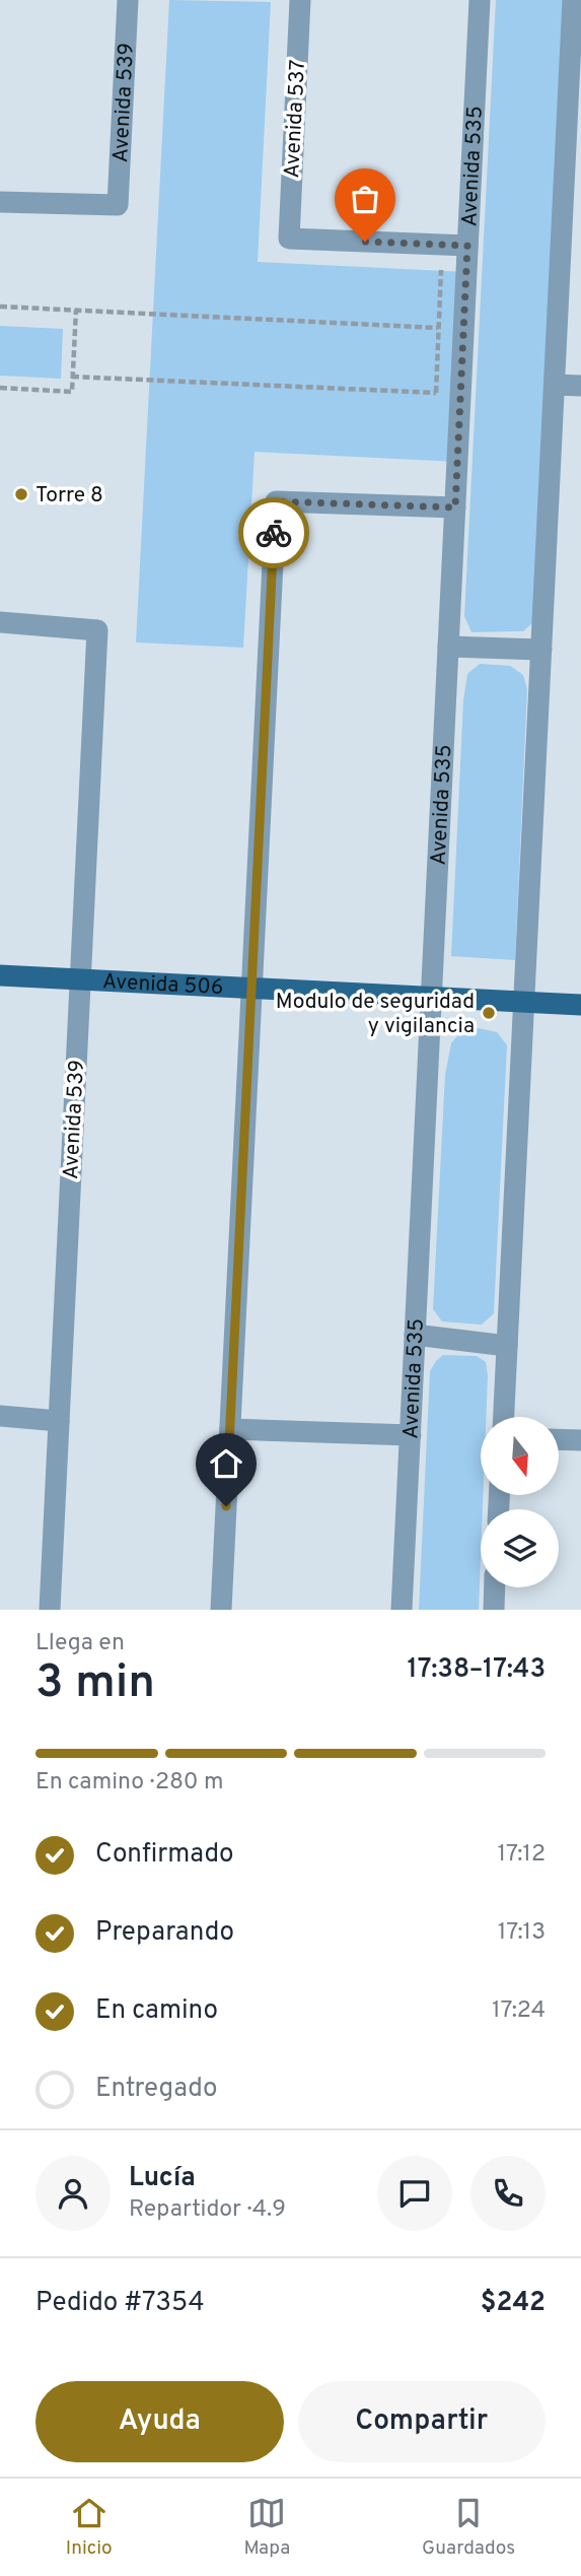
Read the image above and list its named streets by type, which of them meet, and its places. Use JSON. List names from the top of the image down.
{
  "streets": {
    "main road": ["Avenida 506"],
    "street": ["Avenida 539", "Avenida 537", "Avenida 535"]
  },
  "crossings": [
    ["Avenida 539", "Avenida 506"],
    ["Avenida 537", "Avenida 535"],
    ["Avenida 535", "Avenida 506"]
  ],
  "places": ["Torre 8", "Modulo de seguridad y vigilancia"],
  "north": "bottom",
  "page": {
    "heading": ["3 min", "Llega en", "17:38–17:43"],
    "panel": [
      "Lucía",
      "Repartidor · 4.9",
      "Pedido #7354",
      "$242"
    ],
    "bar": "En camino · 280 m",
    "list": [
      ["Confirmado", "17:12"],
      ["Preparando", "17:13"],
      ["En camino", "17:24"],
      "Entregado"
    ],
    "buttons": ["Ayuda", "Compartir"],
    "tabs": ["Inicio", "Mapa", "Guardados"]
  }
}
